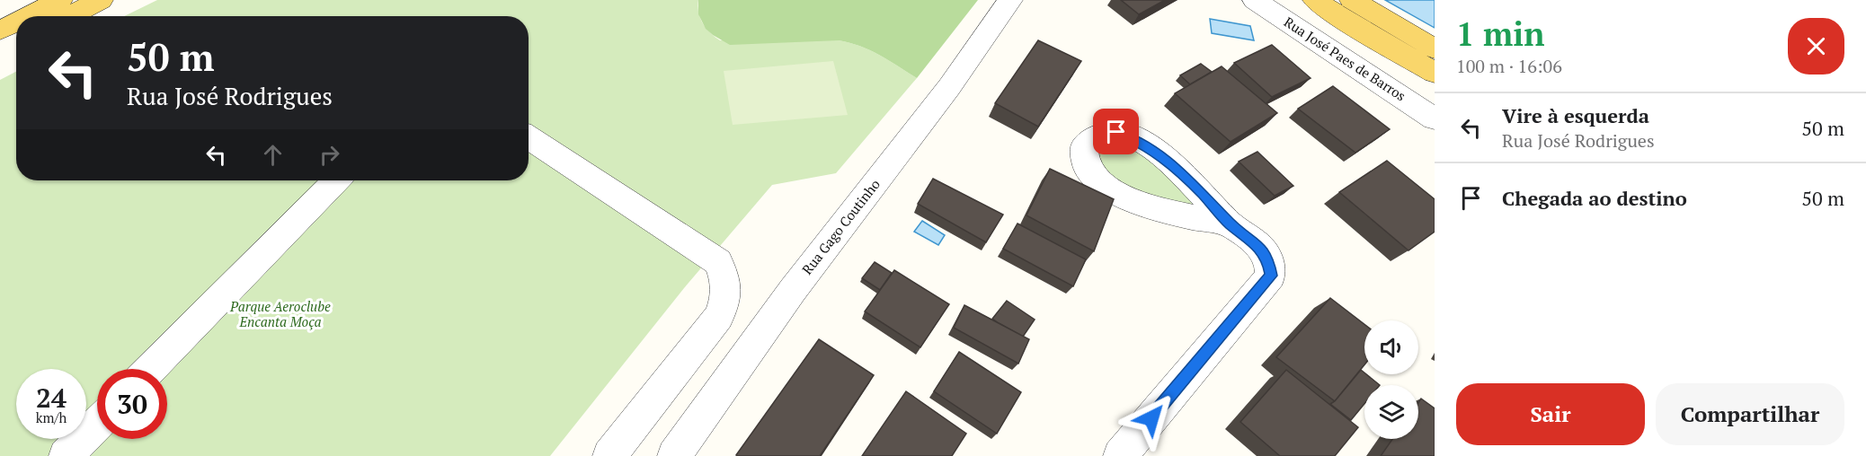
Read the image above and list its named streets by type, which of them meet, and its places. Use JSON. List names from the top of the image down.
{
  "streets": {
    "street": ["Rua José Paes de Barros", "Rua Gago Coutinho"]
  },
  "parks": ["Parque Aeroclube Encanta Moça"],
  "page": {
    "heading": ["1 min", "100 m · 16:06"],
    "turn": ["50 m", "Rua José Rodrigues"],
    "list": [
      {
        "name": "Vire à esquerda",
        "note": "Rua José Rodrigues",
        "value": "50 m"
      },
      {
        "name": "Chegada ao destino",
        "value": "50 m"
      }
    ],
    "speed": "24 km/h",
    "limit": "30",
    "buttons": ["Sair", "Compartilhar"]
  }
}
